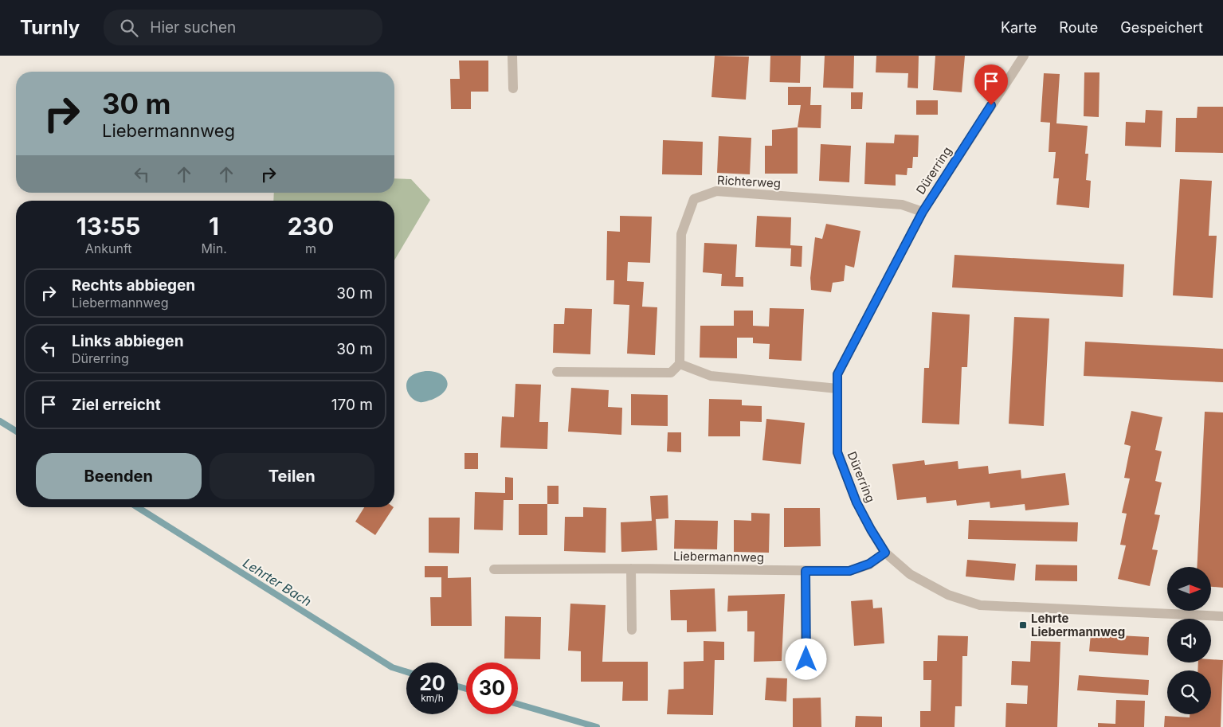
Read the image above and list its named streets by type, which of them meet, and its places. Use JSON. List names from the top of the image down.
{
  "streets": {
    "street": ["Dürerring", "Richterweg", "Liebermannweg"]
  },
  "crossings": [
    ["Dürerring", "Richterweg"],
    ["Dürerring", "Liebermannweg"]
  ],
  "water": ["Lehrter Bach"],
  "places": {
    "transit": ["Lehrte Liebermannweg"]
  },
  "north": "right",
  "page": {
    "header": "Turnly",
    "search": "Hier suchen",
    "nav": ["Karte", "Route", "Gespeichert"],
    "turn": ["30 m", "Liebermannweg"],
    "eta": [
      "13:55",
      "Ankunft",
      "1",
      "Min.",
      "230",
      "m"
    ],
    "list": [
      {
        "name": "Rechts abbiegen",
        "note": "Liebermannweg",
        "value": "30 m"
      },
      {
        "name": "Links abbiegen",
        "note": "Dürerring",
        "value": "30 m"
      },
      {
        "name": "Ziel erreicht",
        "value": "170 m"
      }
    ],
    "buttons": ["Beenden", "Teilen"],
    "speed": "20 km/h",
    "limit": "30"
  }
}
